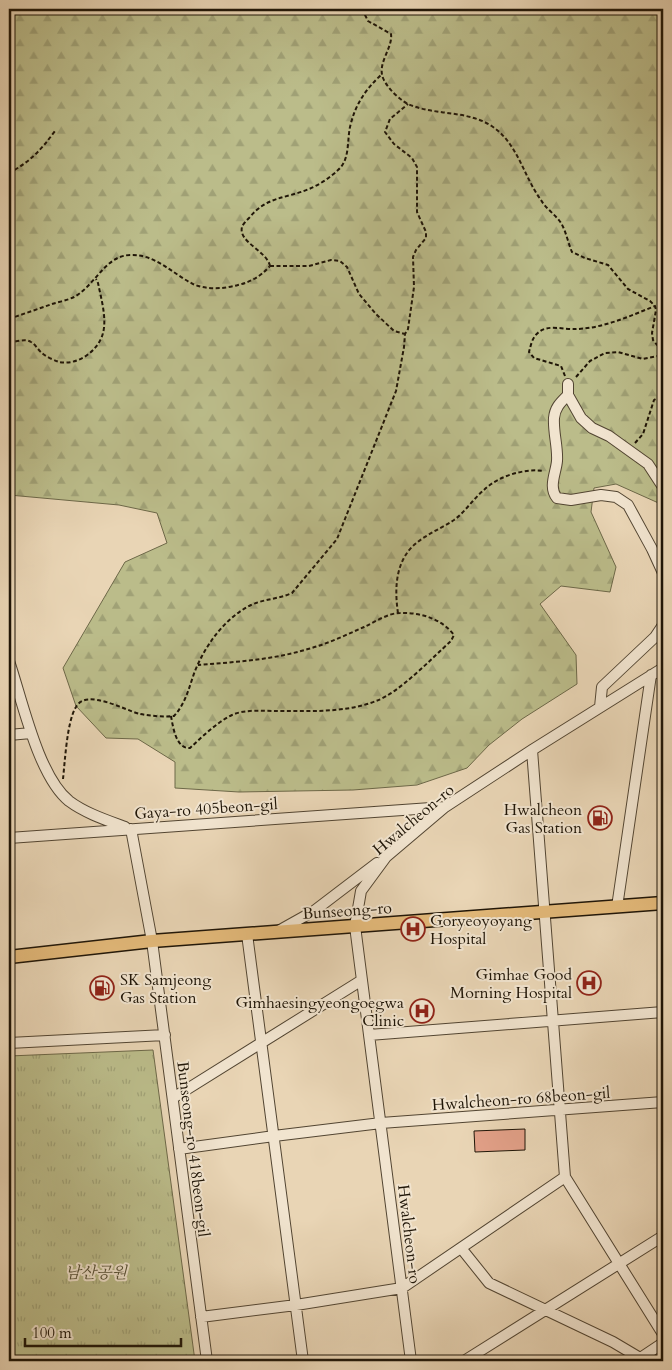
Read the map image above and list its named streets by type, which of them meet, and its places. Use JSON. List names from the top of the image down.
{
  "streets": {
    "main road": ["Bunseong-ro"],
    "street": [
      "Gaya-ro 405beon-gil",
      "Hwalcheon-ro",
      "Hwalcheon-ro 68beon-gil",
      "Bunseong-ro 418beon-gil"
    ]
  },
  "crossings": [
    ["Gaya-ro 405beon-gil", "Hwalcheon-ro"],
    ["Hwalcheon-ro", "Bunseong-ro"],
    ["Hwalcheon-ro", "Hwalcheon-ro 68beon-gil"],
    ["Bunseong-ro", "Bunseong-ro 418beon-gil"],
    ["Hwalcheon-ro 68beon-gil", "Bunseong-ro 418beon-gil"]
  ],
  "parks": ["남산공원"],
  "places": {
    "fuel station": ["Hwalcheon Gas Station", "SK Samjeong Gas Station"],
    "hospital": ["Goryeoyoyang Hospital", "Gimhae Good Morning Hospital", "Gimhaesingyeongoegwa Clinic"]
  },
  "scale_bar": "100 m"
}
